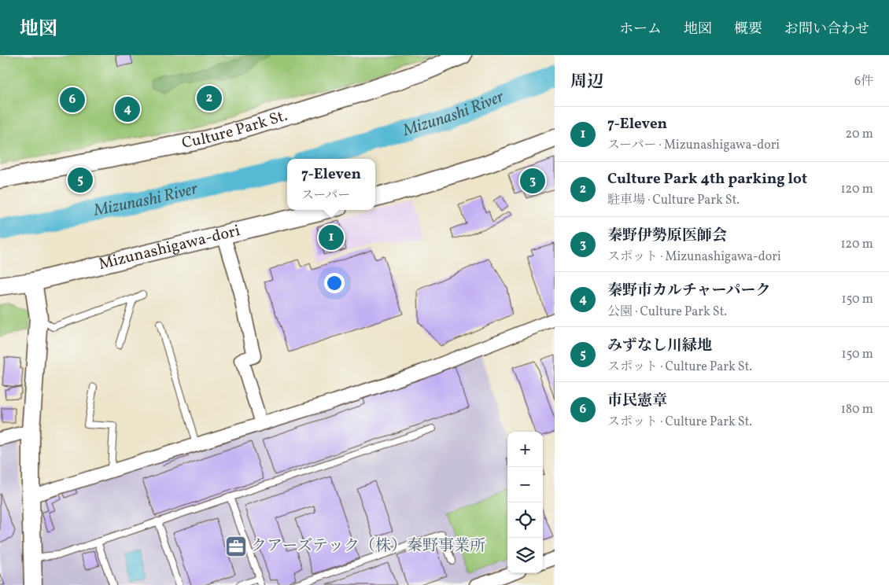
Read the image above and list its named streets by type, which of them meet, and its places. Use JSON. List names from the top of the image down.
{
  "streets": {
    "street": ["Culture Park St.", "Mizunashigawa-dori"]
  },
  "water": ["Mizunashi River"],
  "places": {
    "office": ["クアーズテック（株）秦野事業所"]
  },
  "page": {
    "header": "地図",
    "nav": [
      "ホーム",
      "地図",
      "概要",
      "お問い合わせ"
    ],
    "heading": ["周辺", "6件"],
    "pins": [
      "2",
      "6",
      "4",
      "5",
      "3",
      "1"
    ],
    "list": [
      {
        "mark": "1",
        "name": "7-Eleven",
        "note": "スーパー · Mizunashigawa-dori",
        "value": "20 m"
      },
      {
        "mark": "2",
        "name": "Culture Park 4th parking lot",
        "note": "駐車場 · Culture Park St.",
        "value": "120 m"
      },
      {
        "mark": "3",
        "name": "秦野伊勢原医師会",
        "note": "スポット · Mizunashigawa-dori",
        "value": "120 m"
      },
      {
        "mark": "4",
        "name": "秦野市カルチャーパーク",
        "note": "公園 · Culture Park St.",
        "value": "150 m"
      },
      {
        "mark": "5",
        "name": "みずなし川緑地",
        "note": "スポット · Culture Park St.",
        "value": "150 m"
      },
      {
        "mark": "6",
        "name": "市民憲章",
        "note": "スポット · Culture Park St.",
        "value": "180 m"
      }
    ],
    "popup": ["7-Eleven", "スーパー"],
    "map_buttons": ["+", "−"]
  }
}
